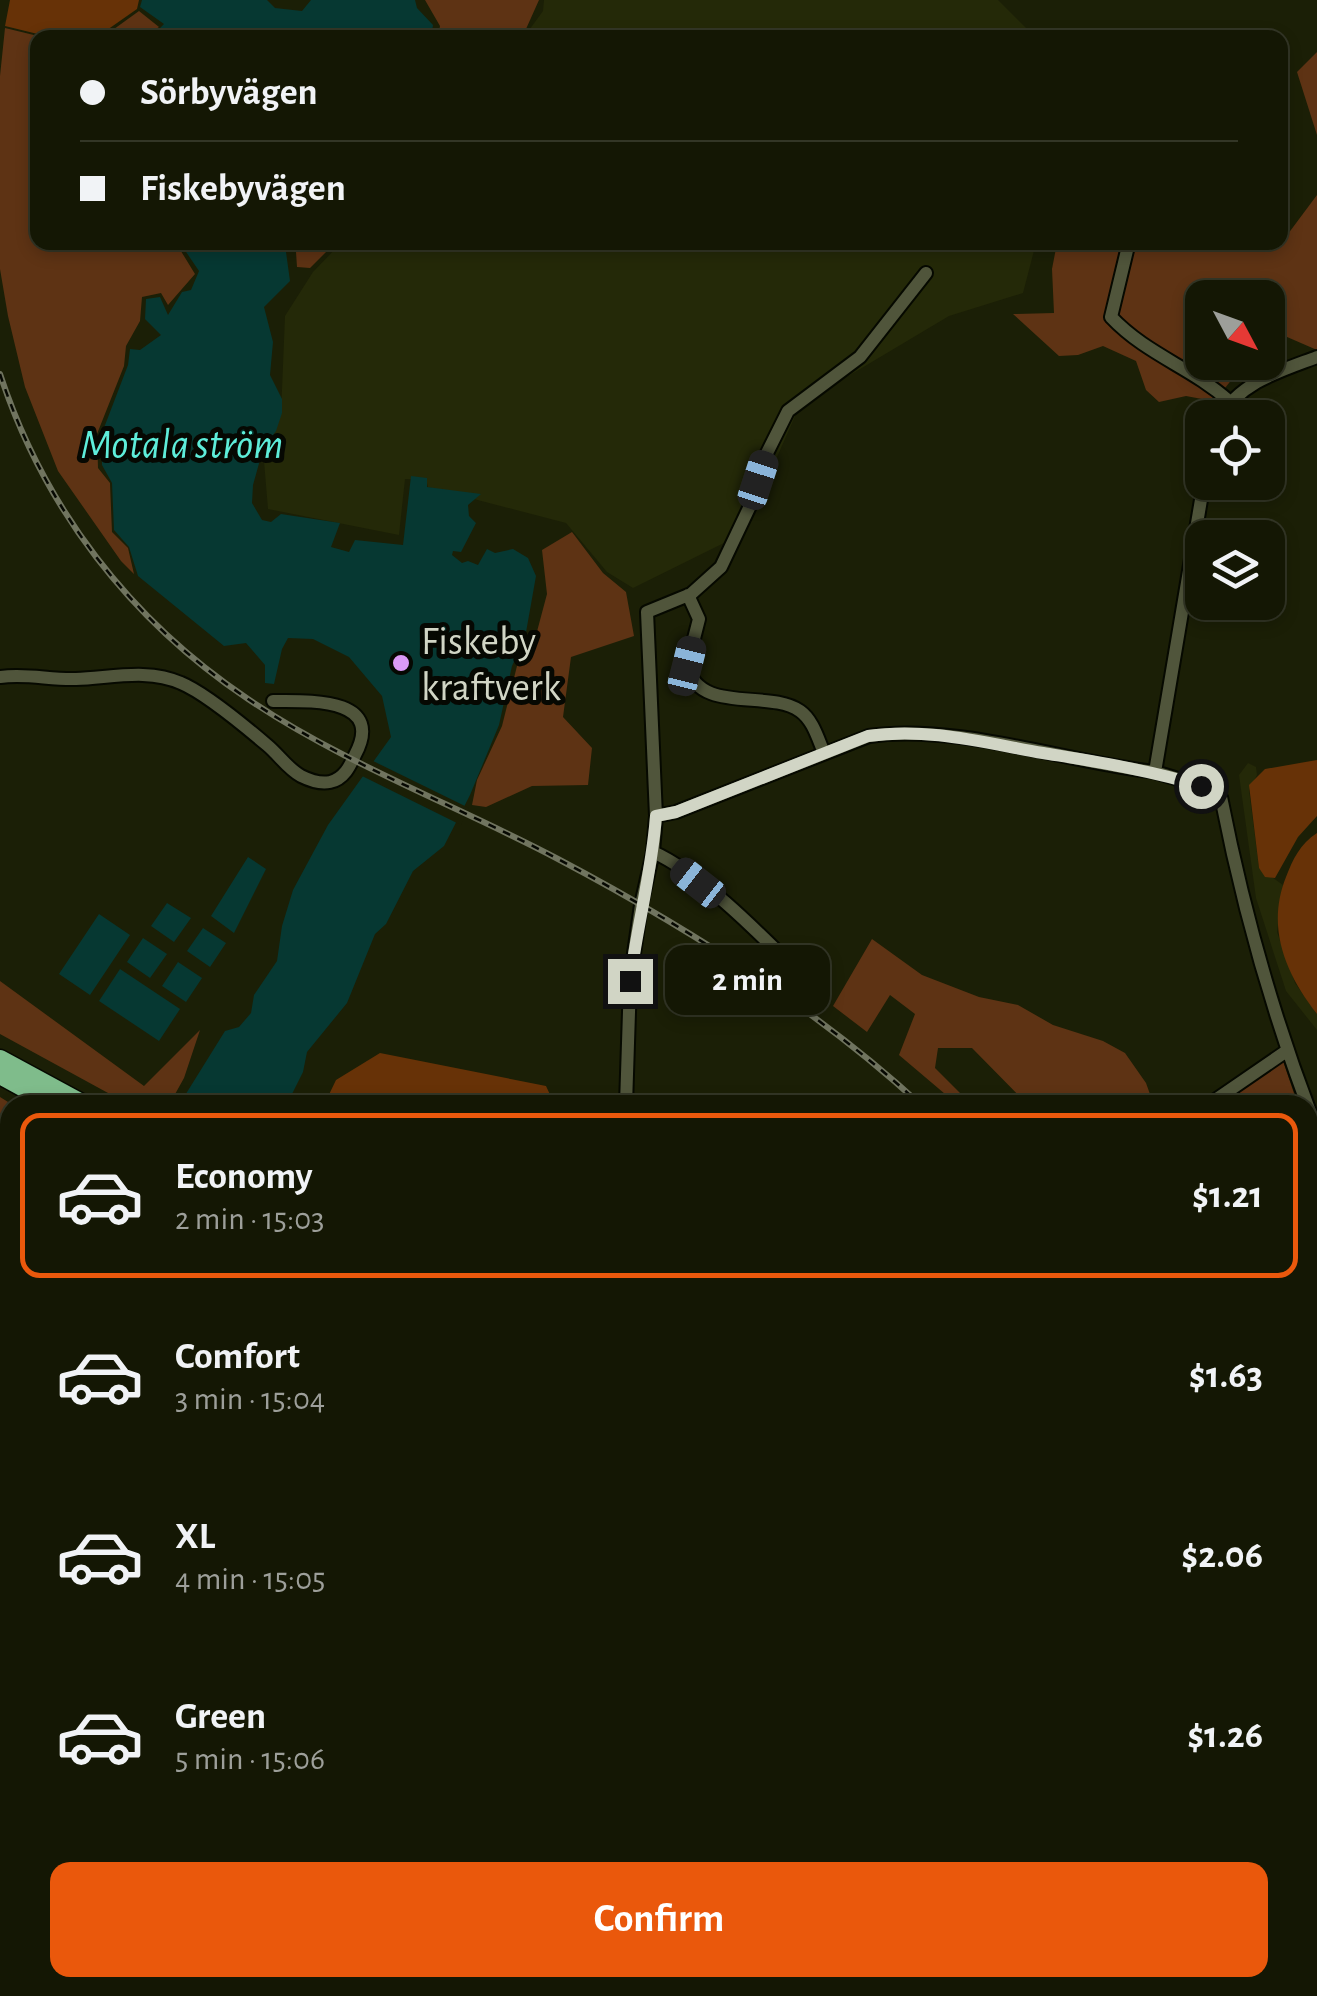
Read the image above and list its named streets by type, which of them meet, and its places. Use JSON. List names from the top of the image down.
{
  "water": ["Motala ström"],
  "places": ["Fiskeby kraftverk"],
  "north": "bottom right",
  "page": {
    "banner": ["Sörbyvägen", "Fiskebyvägen"],
    "bubble": "2 min",
    "list": [
      {
        "name": "Economy",
        "note": "2 min · 15:03",
        "value": "$1.21"
      },
      {
        "name": "Comfort",
        "note": "3 min · 15:04",
        "value": "$1.63"
      },
      {
        "name": "XL",
        "note": "4 min · 15:05",
        "value": "$2.06"
      },
      {
        "name": "Green",
        "note": "5 min · 15:06",
        "value": "$1.26"
      }
    ],
    "buttons": "Confirm"
  }
}
